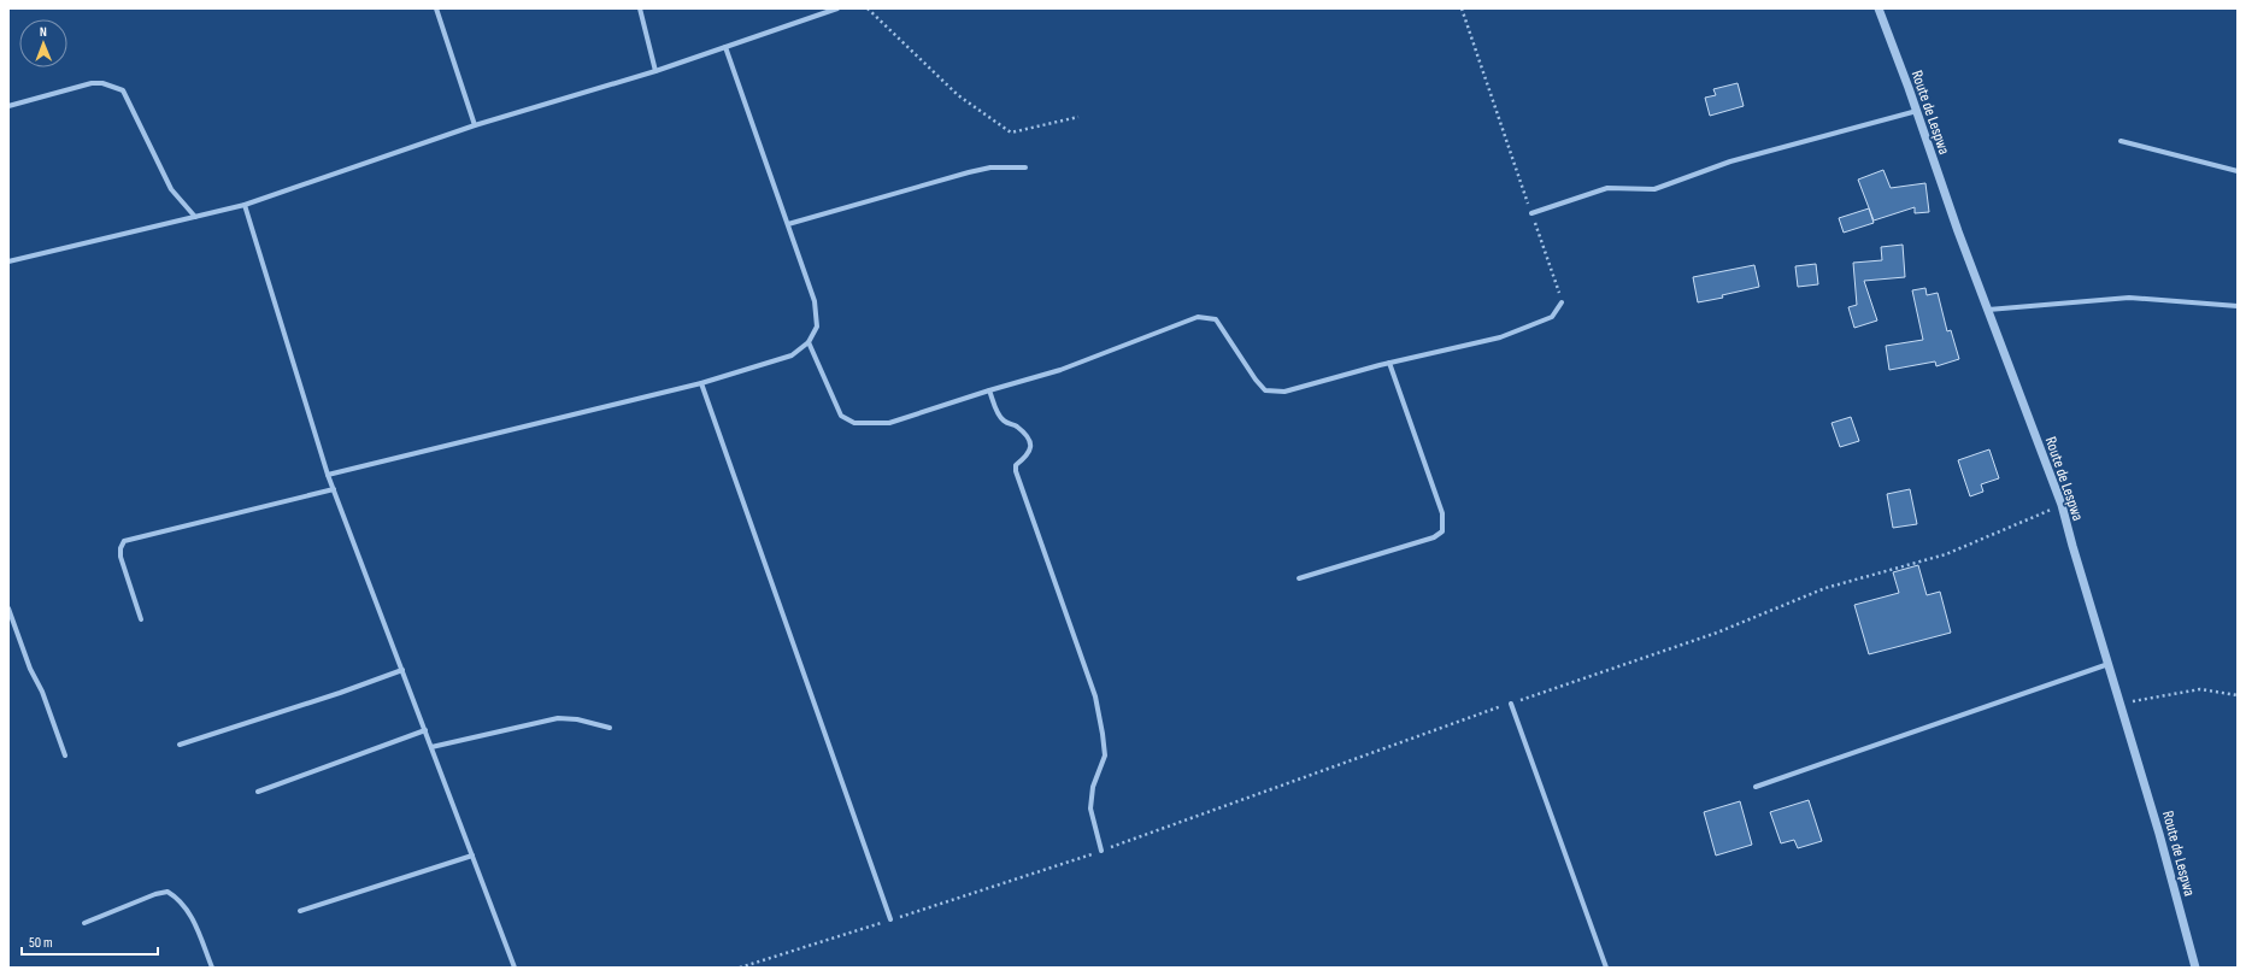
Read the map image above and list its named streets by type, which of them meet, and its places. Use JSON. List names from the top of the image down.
{
  "streets": {
    "street": ["Route de Lespwa"]
  },
  "scale_bar": "50 m",
  "north": "top"
}
